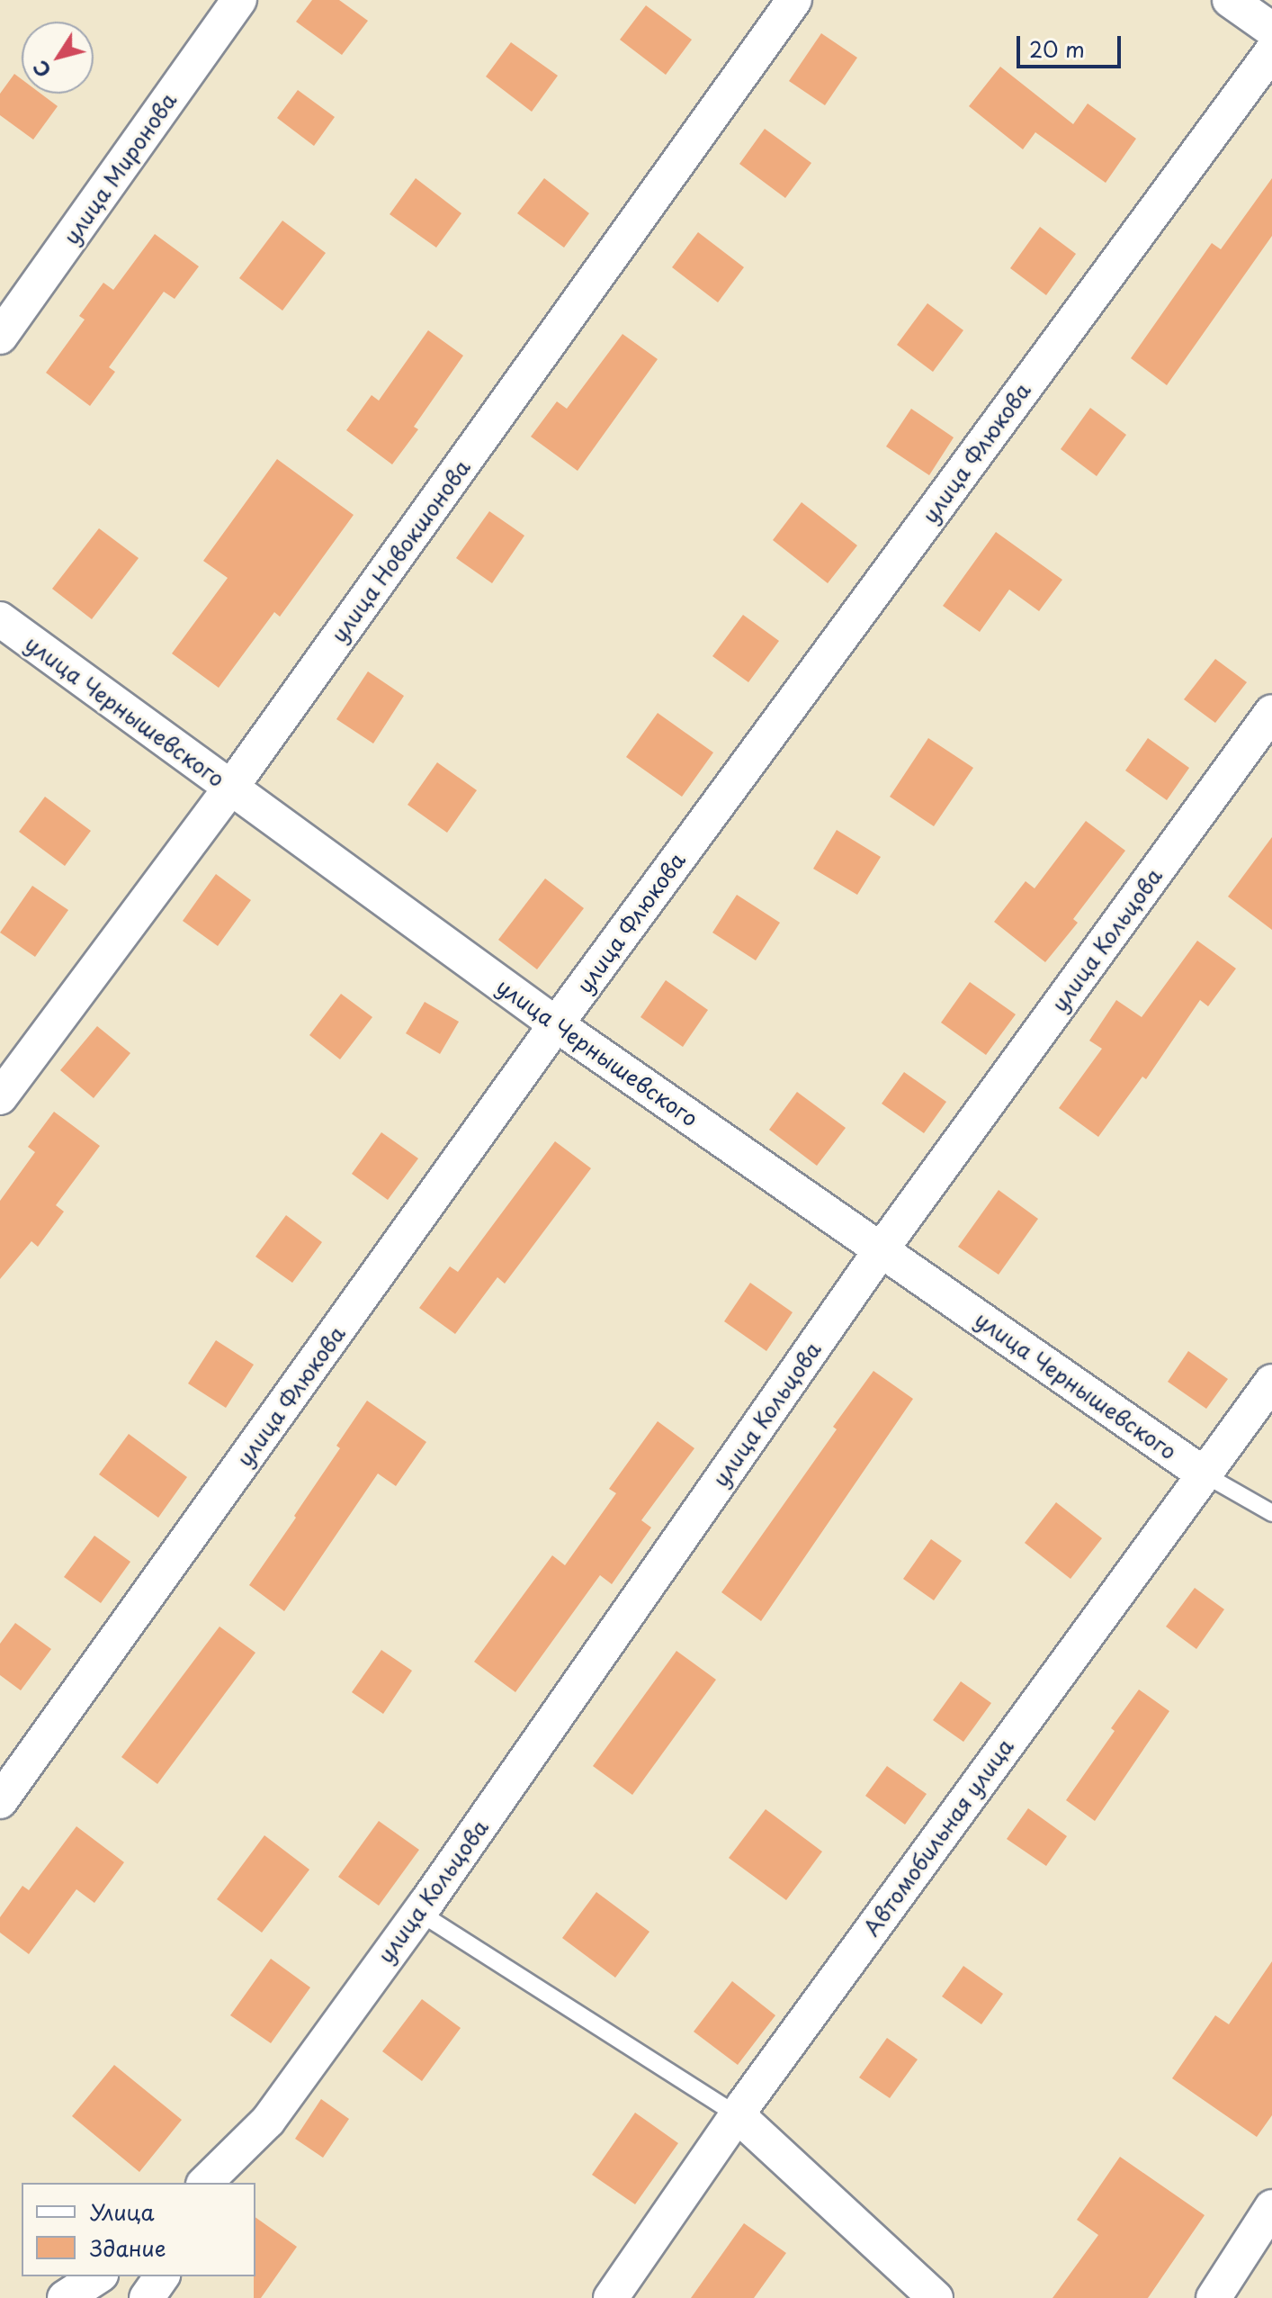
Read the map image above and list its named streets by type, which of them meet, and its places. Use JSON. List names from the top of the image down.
{
  "streets": {
    "street": [
      "улица Миронова",
      "улица Флюкова",
      "улица Новокшонова",
      "улица Чернышевского",
      "улица Кольцова",
      "Автомобильная улица"
    ]
  },
  "crossings": [
    ["улица Флюкова", "улица Чернышевского"],
    ["улица Новокшонова", "улица Чернышевского"],
    ["улица Чернышевского", "улица Кольцова"],
    ["улица Чернышевского", "Автомобильная улица"]
  ],
  "legend": ["Улица", "Здание"],
  "scale_bar": "20 m",
  "north": "bottom left"
}
